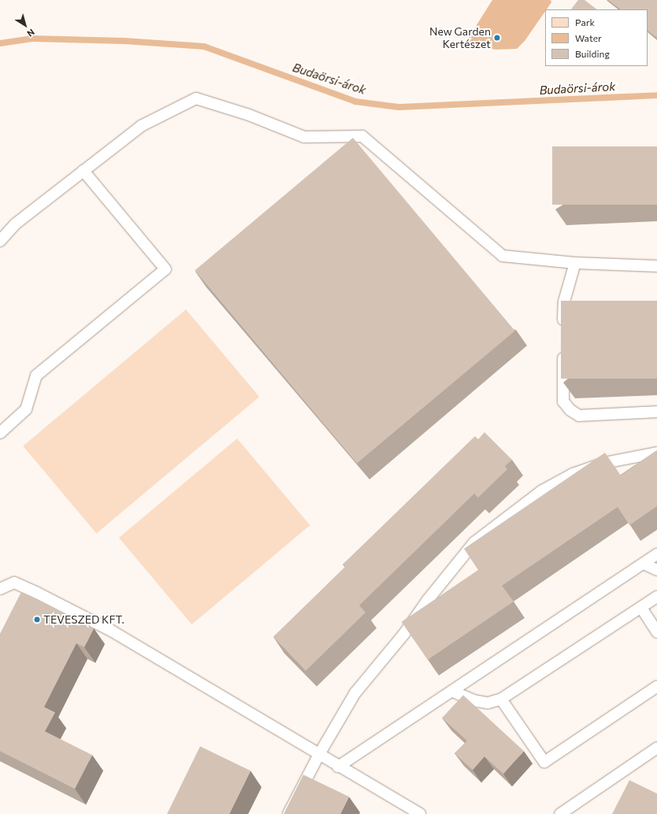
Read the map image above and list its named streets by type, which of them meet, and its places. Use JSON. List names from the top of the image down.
{
  "water": ["Budaörsi-árok"],
  "places": ["New Garden Kertészet", "TEVESZED KFT."],
  "legend": ["Park", "Water", "Building"],
  "north": "bottom right"
}
